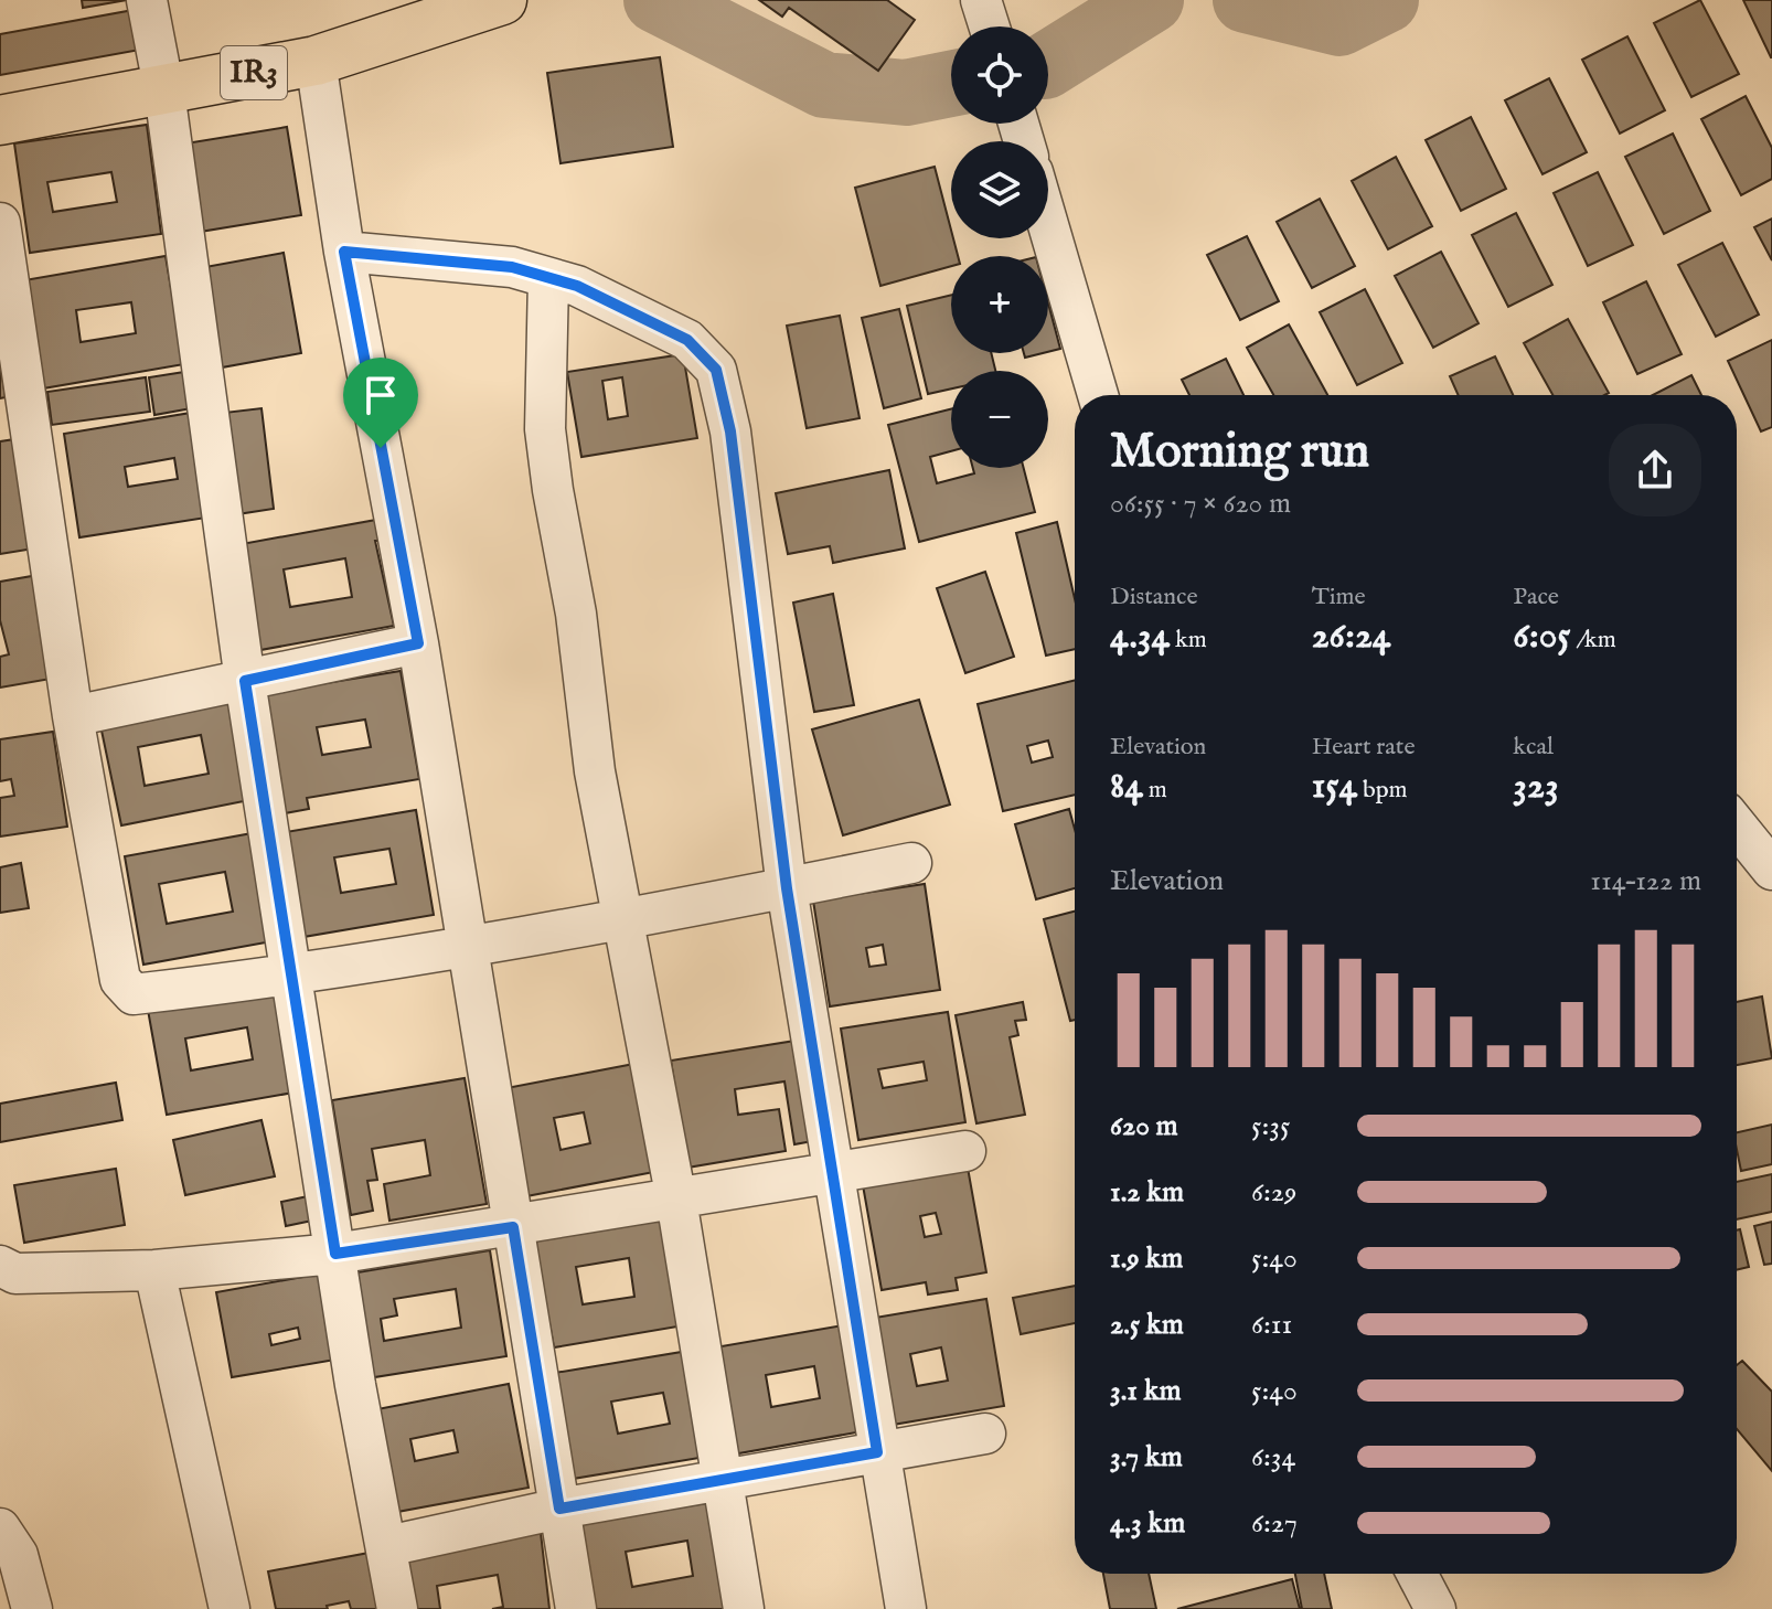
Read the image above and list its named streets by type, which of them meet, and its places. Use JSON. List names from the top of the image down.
{
  "streets": {
    "main road": ["IR3"]
  },
  "page": {
    "map_buttons": ["+", "−"],
    "heading": ["Morning run", "06:55 · 7 × 620 m"],
    "stats": [
      ["Distance", "4.34 km"],
      ["Time", "26:24"],
      ["Pace", "6:05 /km"],
      ["Elevation", "84 m"],
      ["Heart rate", "154 bpm"],
      ["kcal", "323"]
    ],
    "chart": ["Elevation", "114–122 m"],
    "list": [
      {
        "name": "620 m",
        "note": "5:35"
      },
      {
        "name": "1.2 km",
        "note": "6:29"
      },
      {
        "name": "1.9 km",
        "note": "5:40"
      },
      {
        "name": "2.5 km",
        "note": "6:11"
      },
      {
        "name": "3.1 km",
        "note": "5:40"
      },
      {
        "name": "3.7 km",
        "note": "6:34"
      },
      {
        "name": "4.3 km",
        "note": "6:27"
      }
    ]
  }
}
